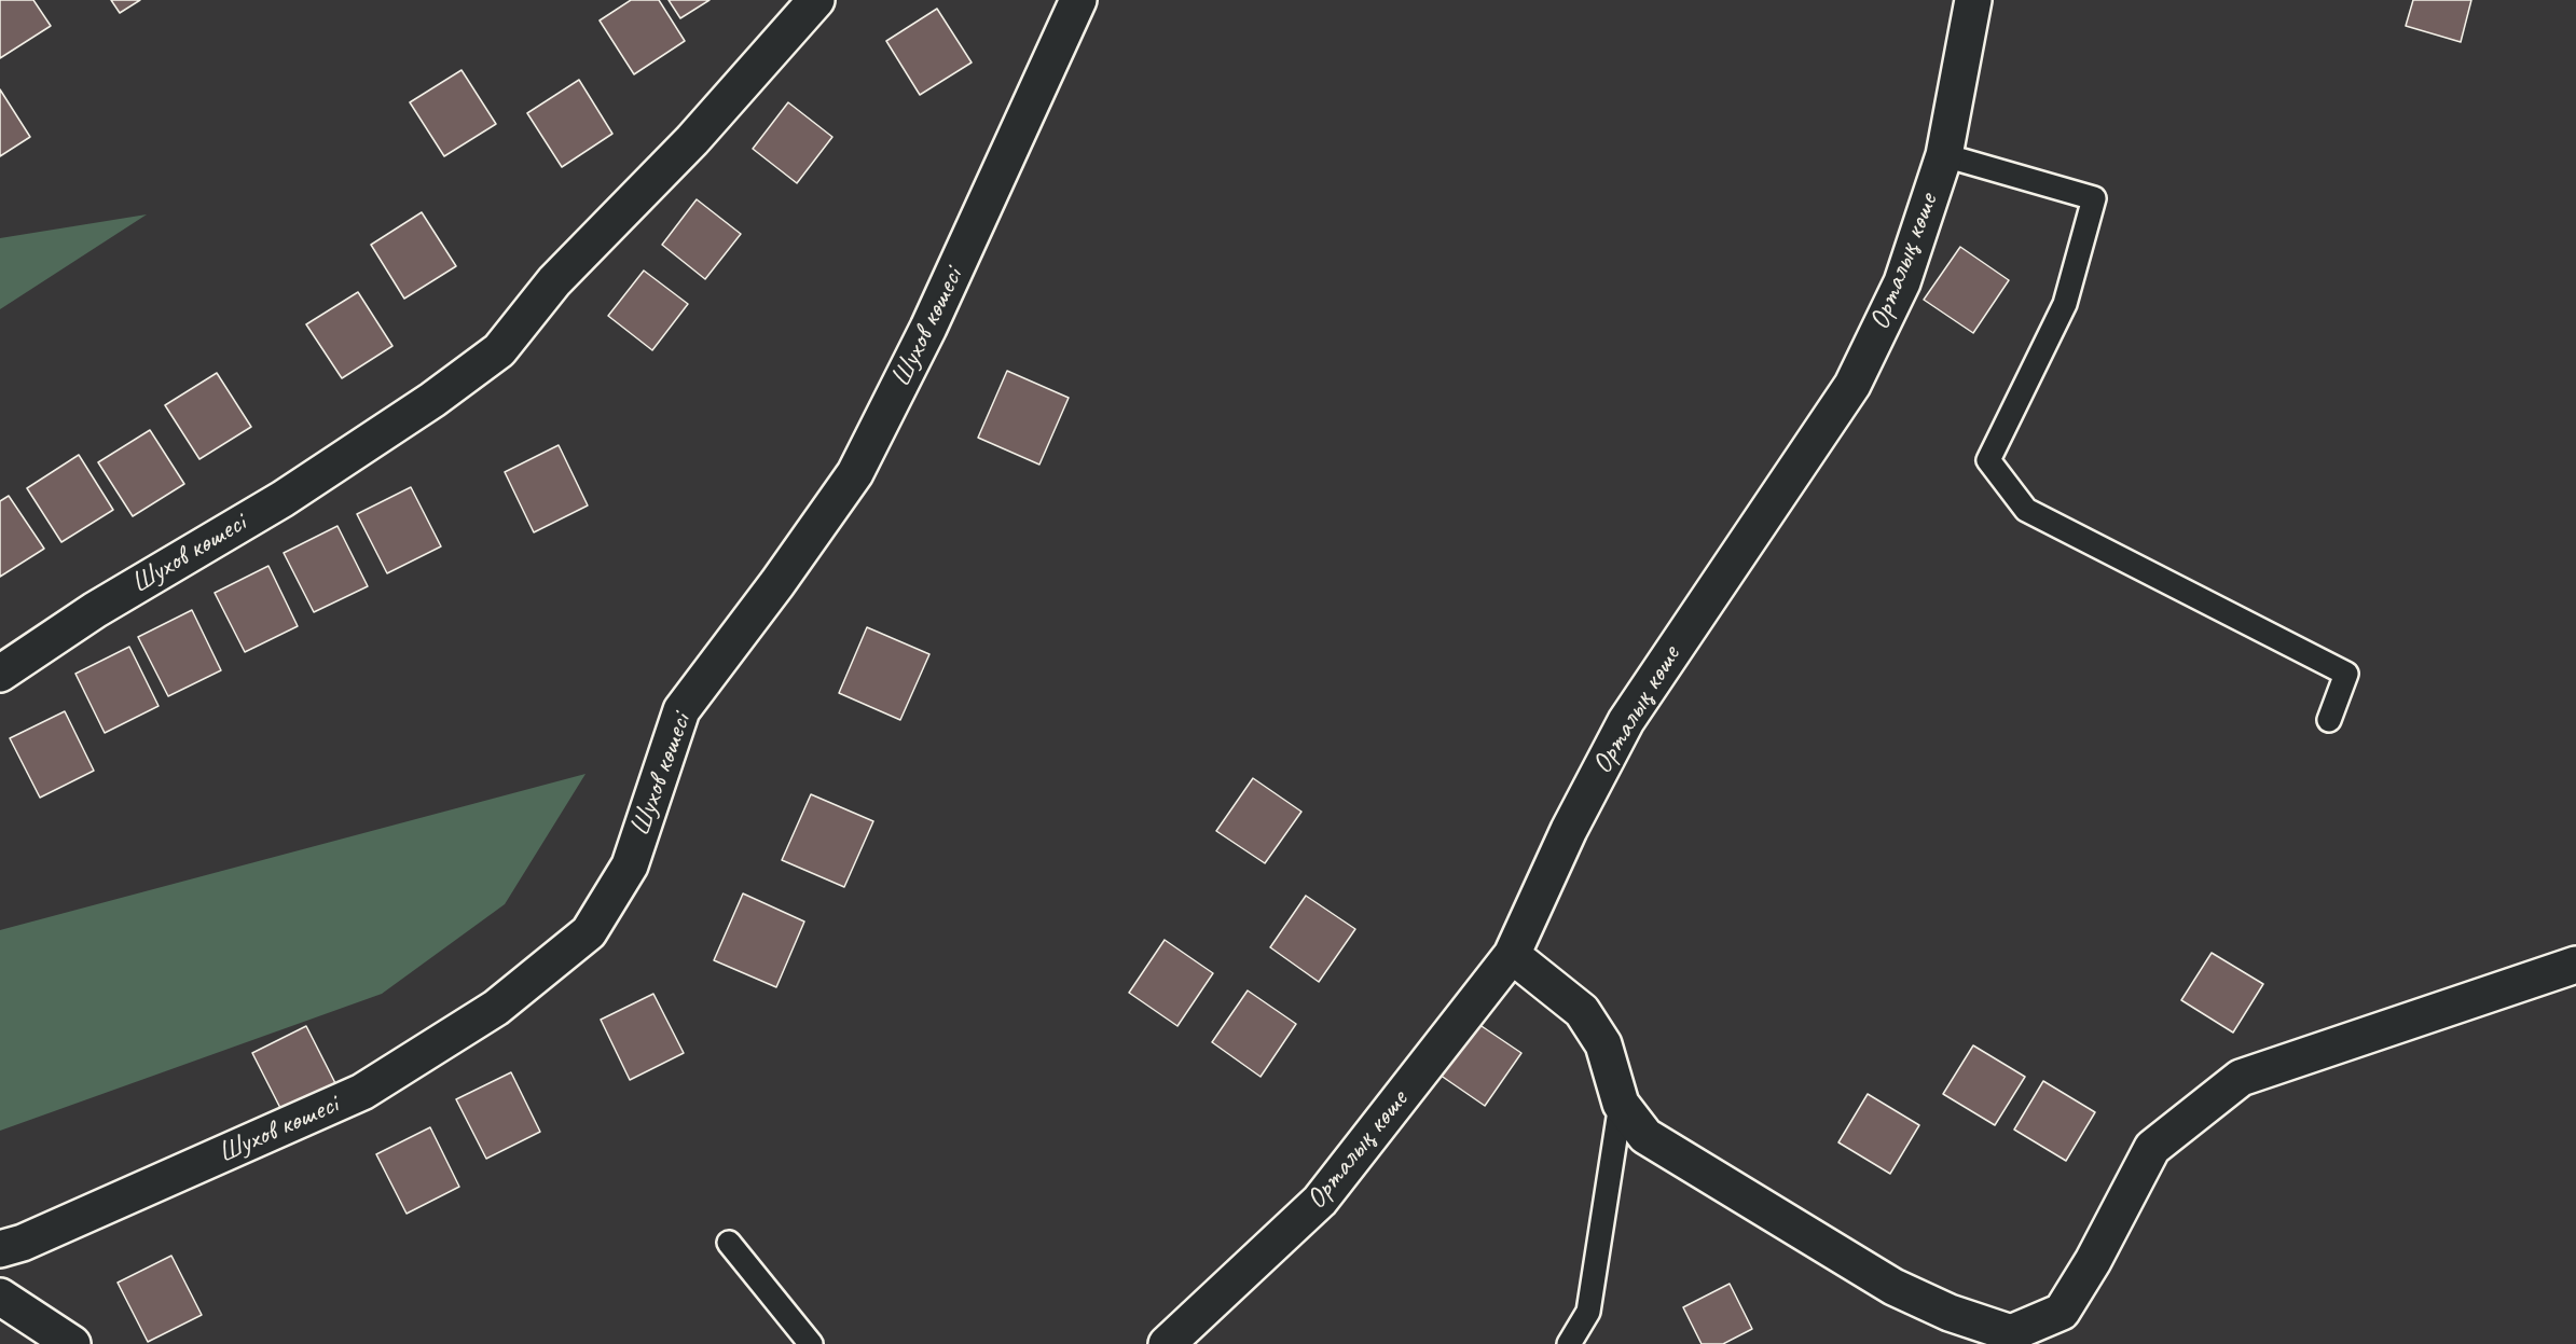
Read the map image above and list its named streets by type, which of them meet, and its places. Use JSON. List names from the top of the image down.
{
  "streets": {
    "street": ["Орталық көше", "Шухов көшесі"]
  }
}
